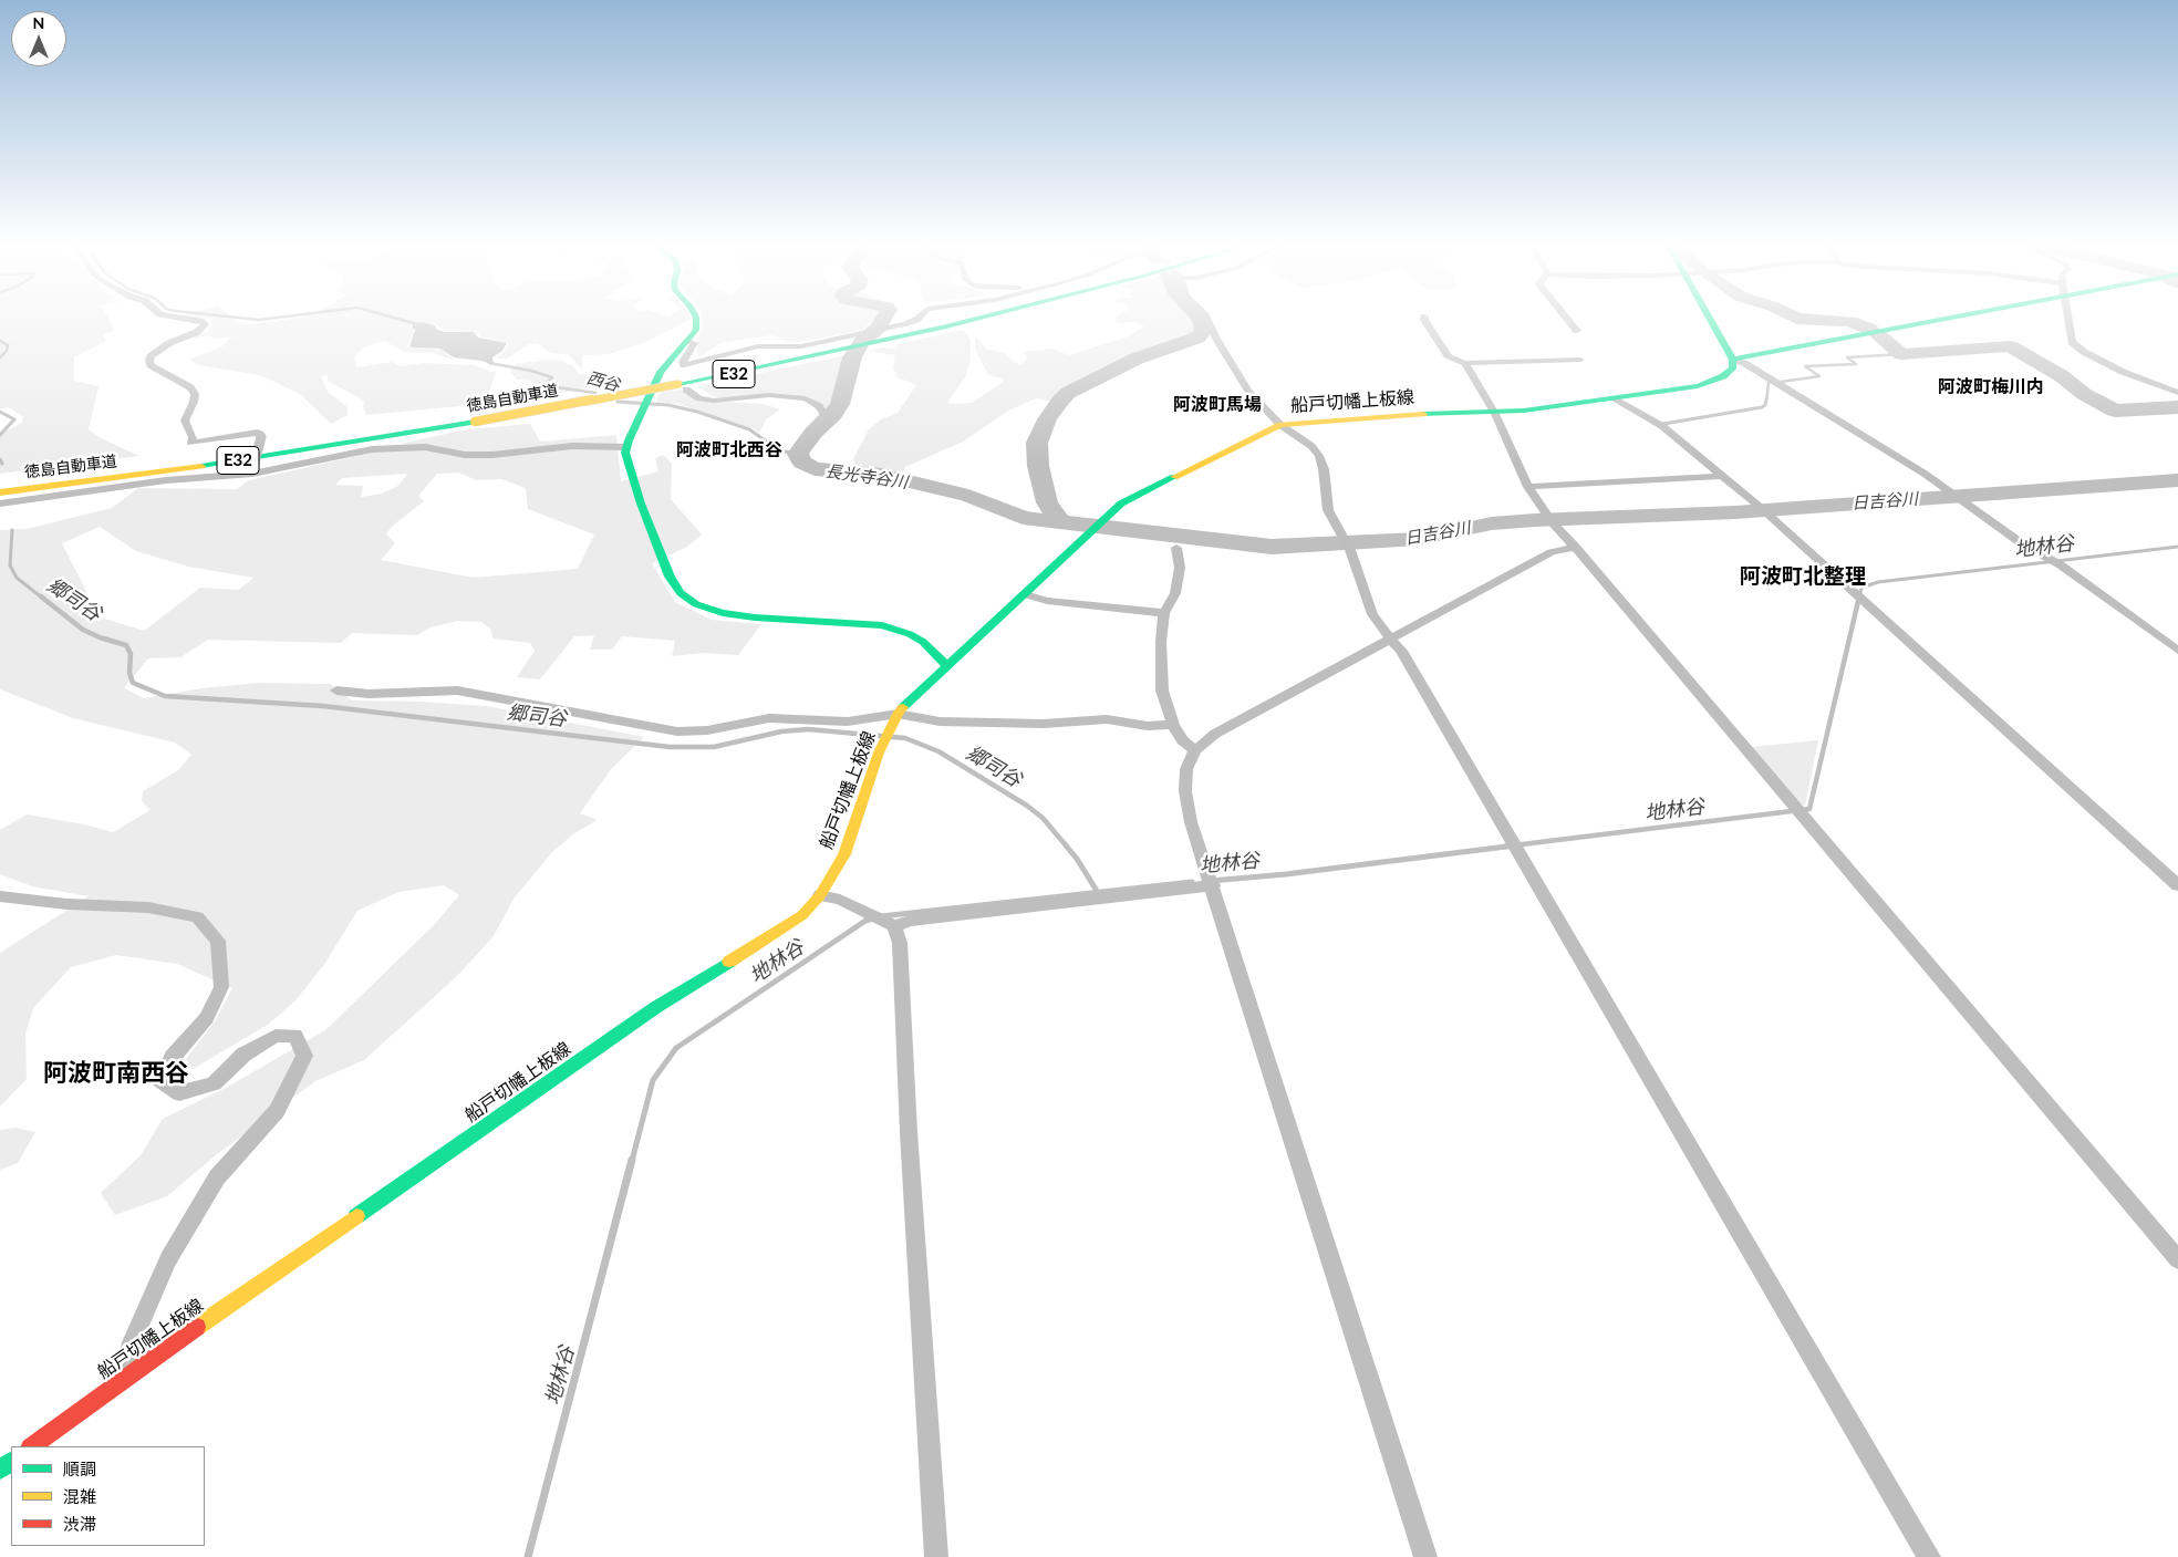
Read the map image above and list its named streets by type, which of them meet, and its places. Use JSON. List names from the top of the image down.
{
  "streets": {
    "main road": ["E32", "徳島自動車道", "船戸切幡上板線"]
  },
  "districts": [
    "阿波町梅川内",
    "阿波町馬場",
    "阿波町北西谷",
    "阿波町北整理",
    "阿波町南西谷"
  ],
  "water": [
    "西谷",
    "長光寺谷川",
    "日吉谷川",
    "地林谷",
    "郷司谷"
  ],
  "legend": ["順調", "混雑", "渋滞"],
  "north": "top"
}
